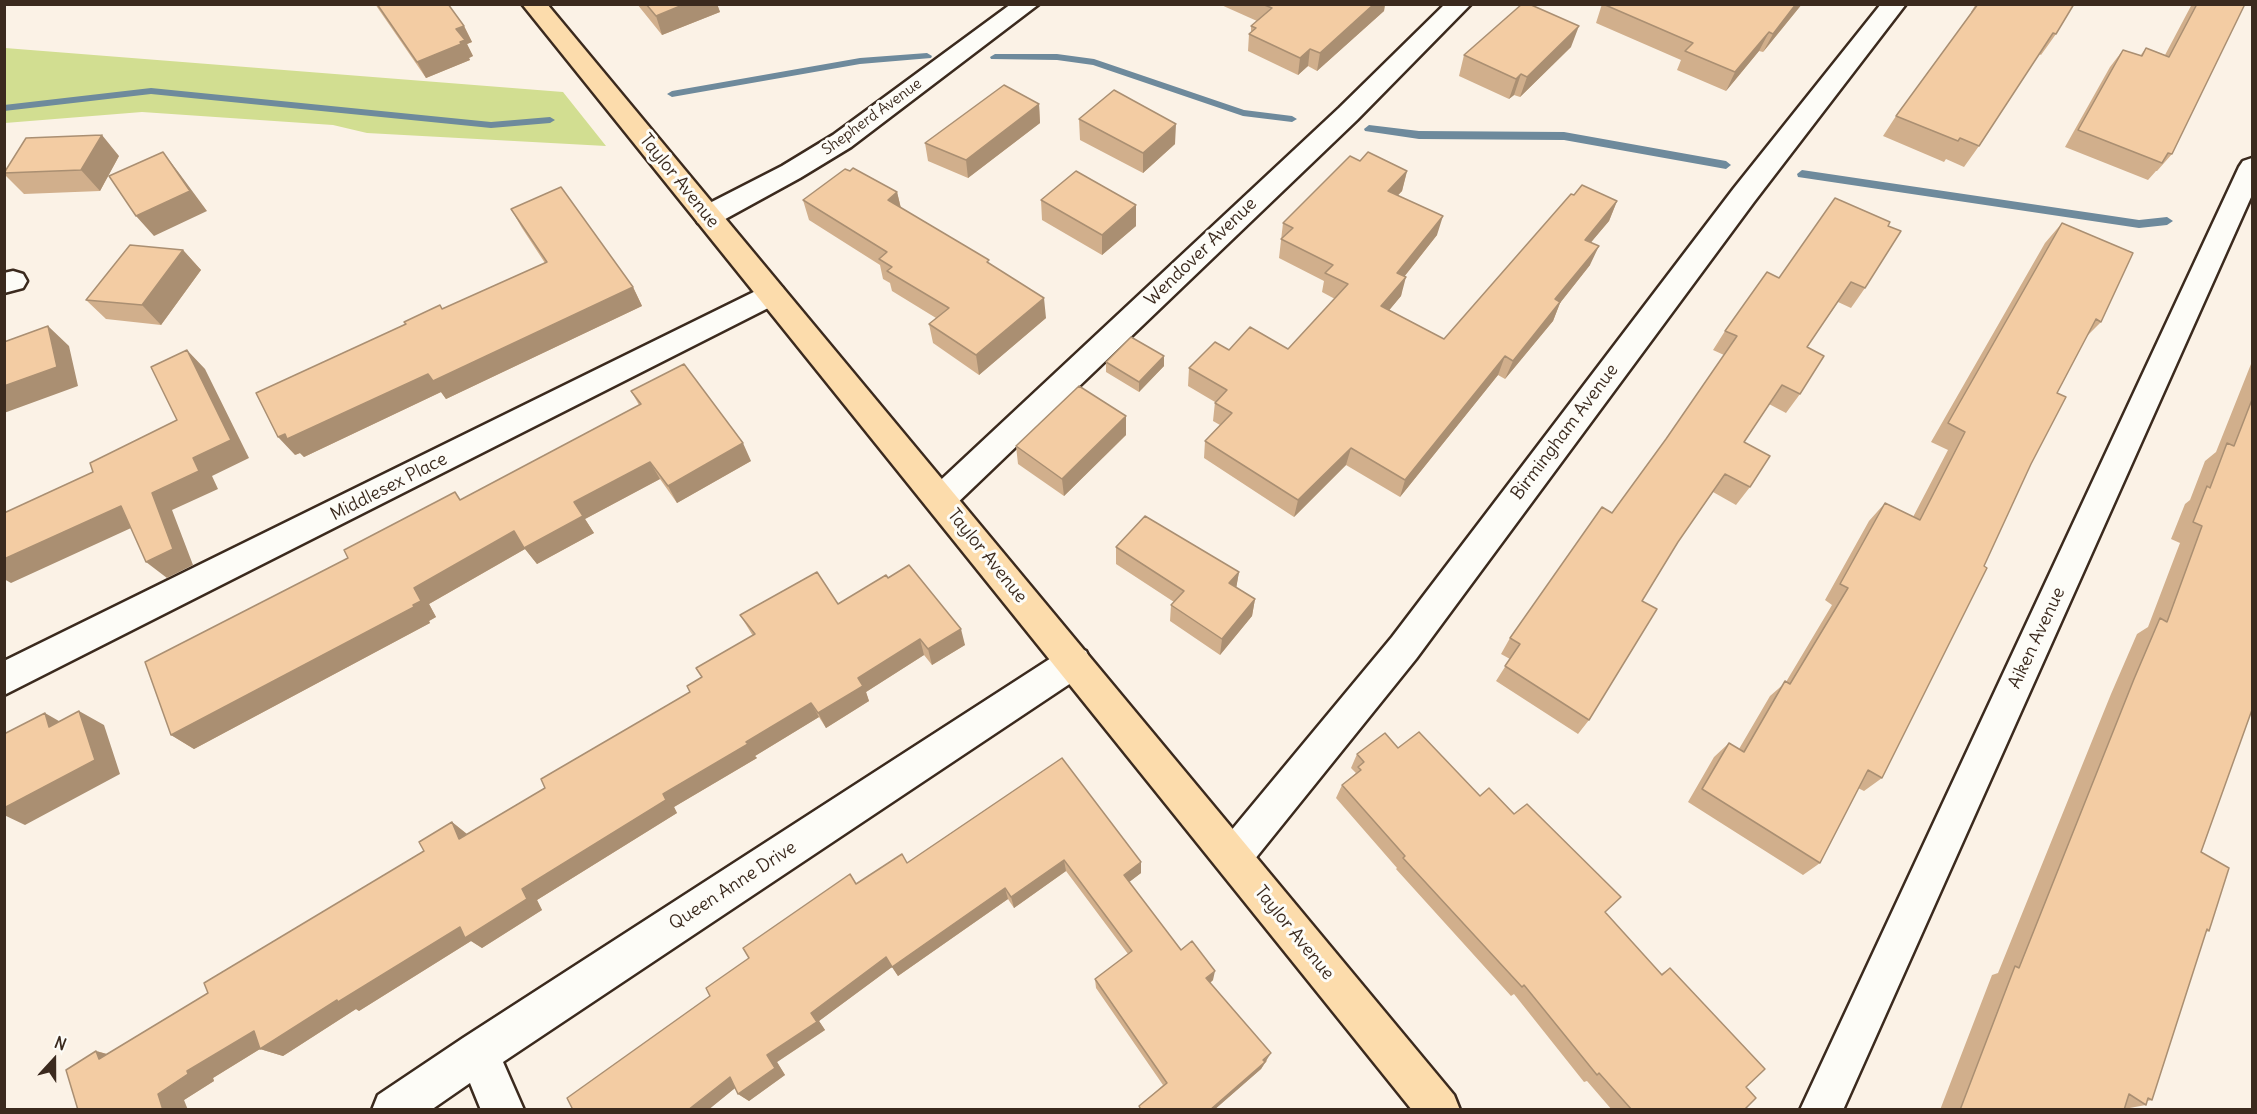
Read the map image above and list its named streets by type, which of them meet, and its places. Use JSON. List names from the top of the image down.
{
  "streets": {
    "main road": ["Taylor Avenue"],
    "street": [
      "Shepherd Avenue",
      "Wendover Avenue",
      "Birmingham Avenue",
      "Middlesex Place",
      "Aiken Avenue",
      "Queen Anne Drive"
    ]
  },
  "crossings": [
    ["Shepherd Avenue", "Taylor Avenue"],
    ["Taylor Avenue", "Wendover Avenue"],
    ["Taylor Avenue", "Birmingham Avenue"],
    ["Taylor Avenue", "Middlesex Place"],
    ["Taylor Avenue", "Queen Anne Drive"]
  ],
  "north": "top"
}
